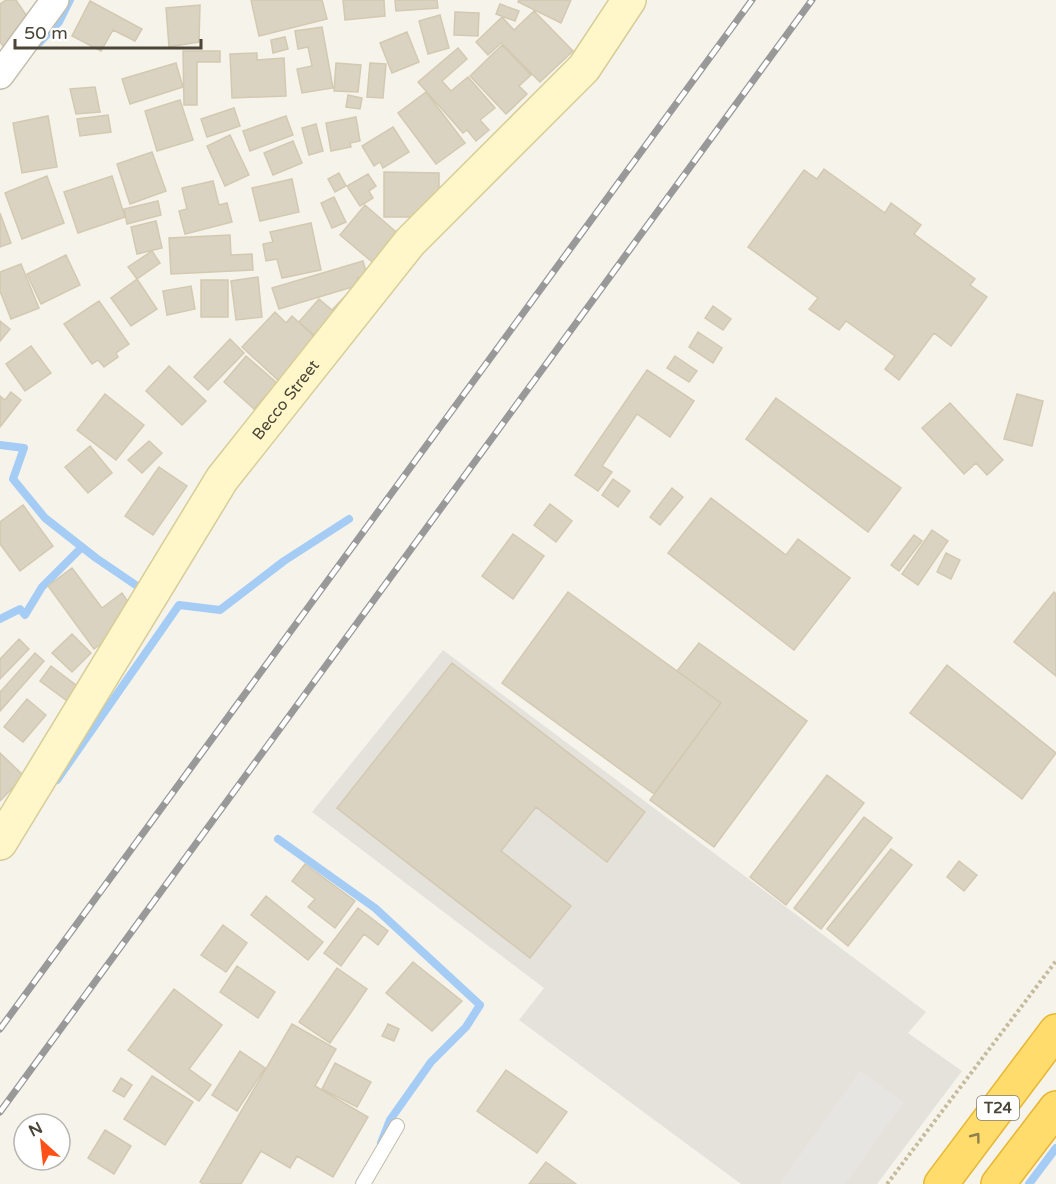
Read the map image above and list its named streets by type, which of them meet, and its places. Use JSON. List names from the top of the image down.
{
  "streets": {
    "highway": ["T24"],
    "street": ["Becco Street"]
  },
  "scale_bar": "50 m",
  "north": "top left"
}
